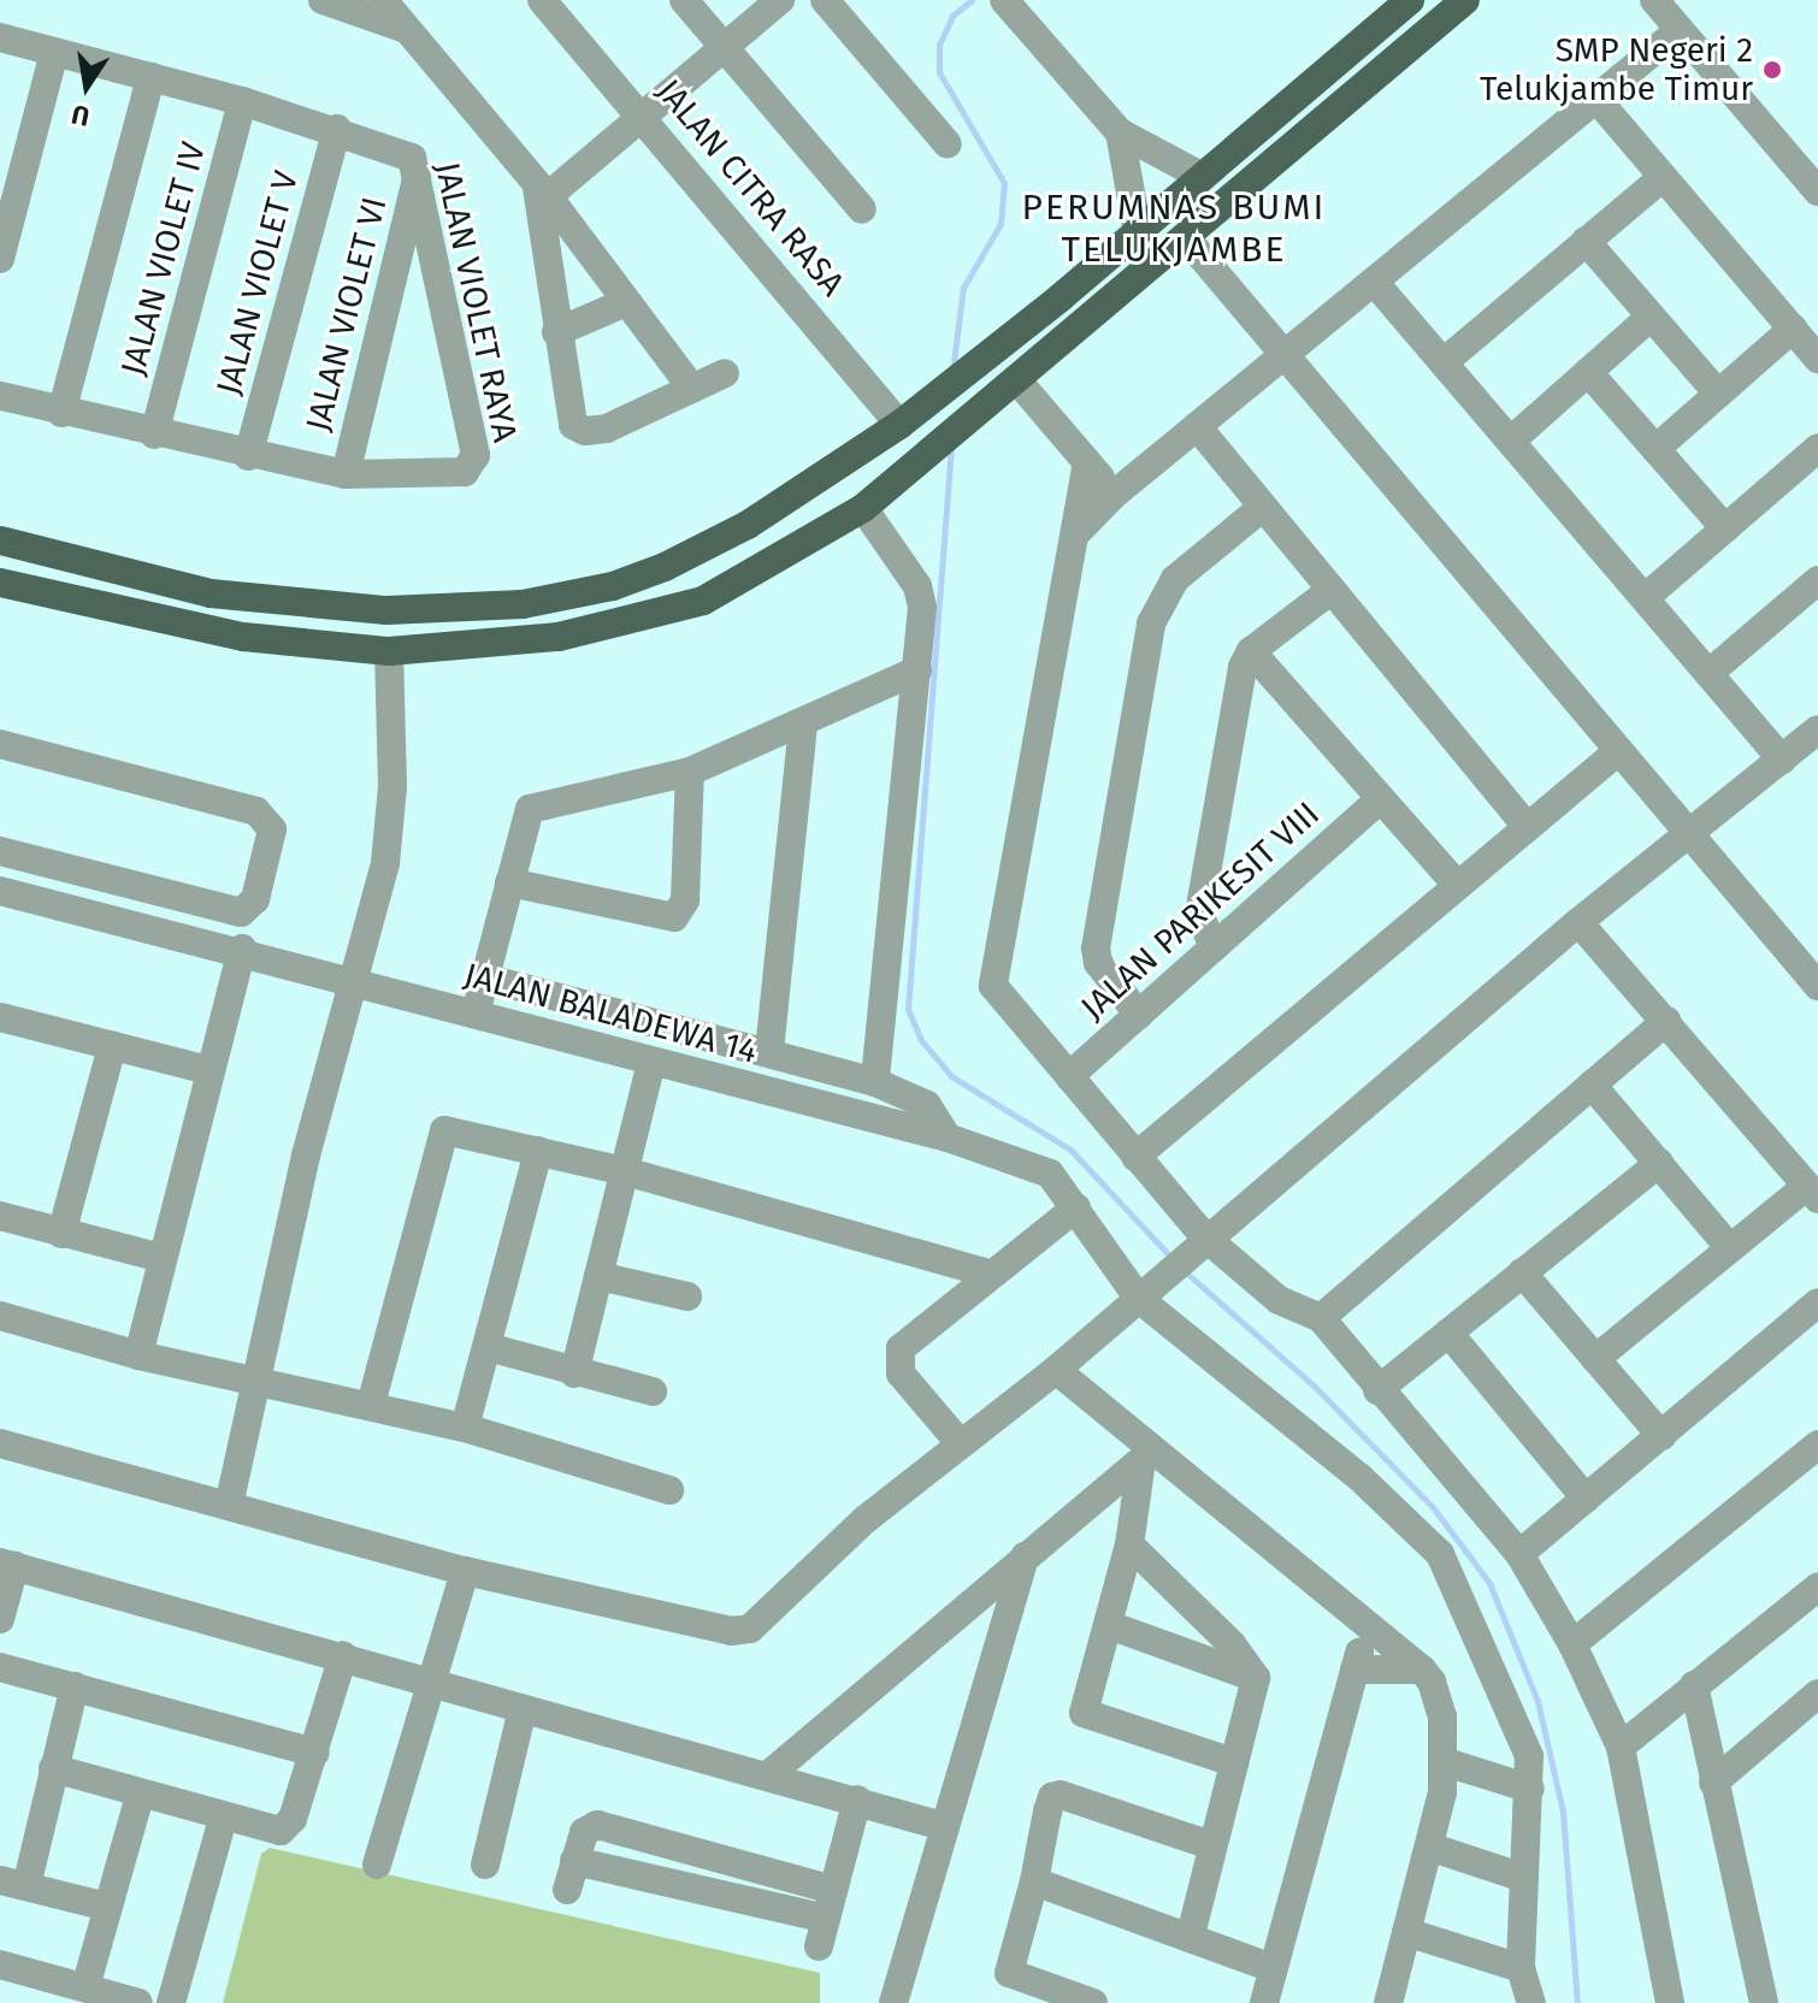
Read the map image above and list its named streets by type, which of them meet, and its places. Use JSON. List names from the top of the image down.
{
  "streets": {
    "street": [
      "JALAN CITRA RASA",
      "JALAN VIOLET IV",
      "JALAN VIOLET V",
      "JALAN VIOLET RAYA",
      "JALAN VIOLET VI",
      "JALAN PARIKESIT VIII",
      "JALAN BALADEWA 14"
    ]
  },
  "crossings": [
    ["JALAN VIOLET IV", "JALAN VIOLET RAYA"],
    ["JALAN VIOLET V", "JALAN VIOLET RAYA"],
    ["JALAN VIOLET RAYA", "JALAN VIOLET VI"]
  ],
  "districts": ["PERUMNAS BUMI TELUKJAMBE"],
  "places": ["SMP Negeri 2 Telukjambe Timur"],
  "north": "bottom"
}
